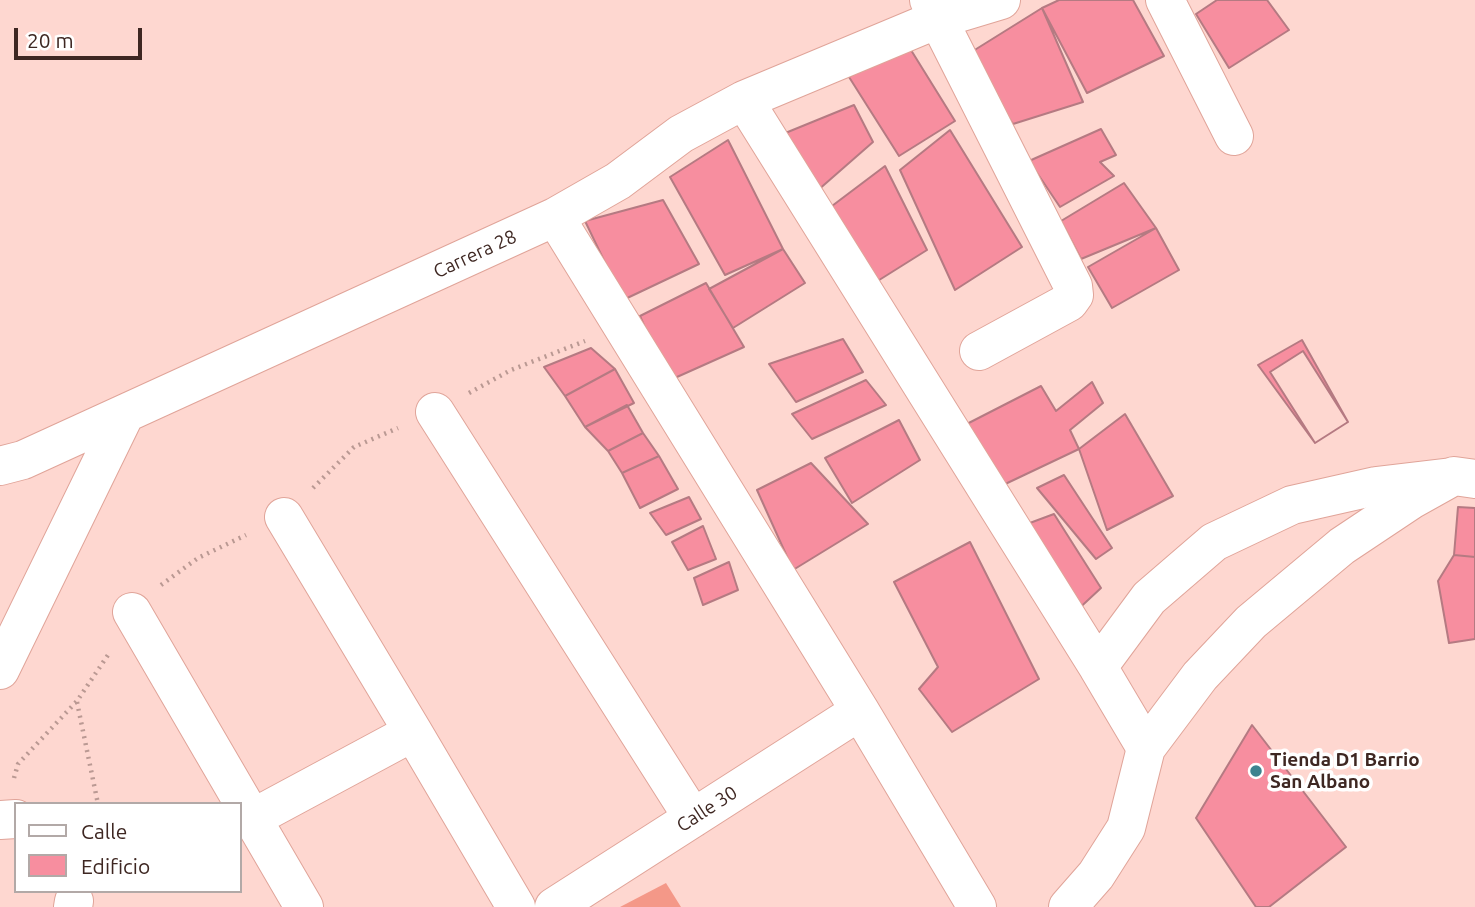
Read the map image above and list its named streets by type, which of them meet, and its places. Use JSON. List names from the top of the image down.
{
  "streets": {
    "street": ["Carrera 28", "Calle 30"]
  },
  "places": ["Tienda D1 Barrio San Albano"],
  "legend": ["Calle", "Edificio"],
  "scale_bar": "20 m"
}
